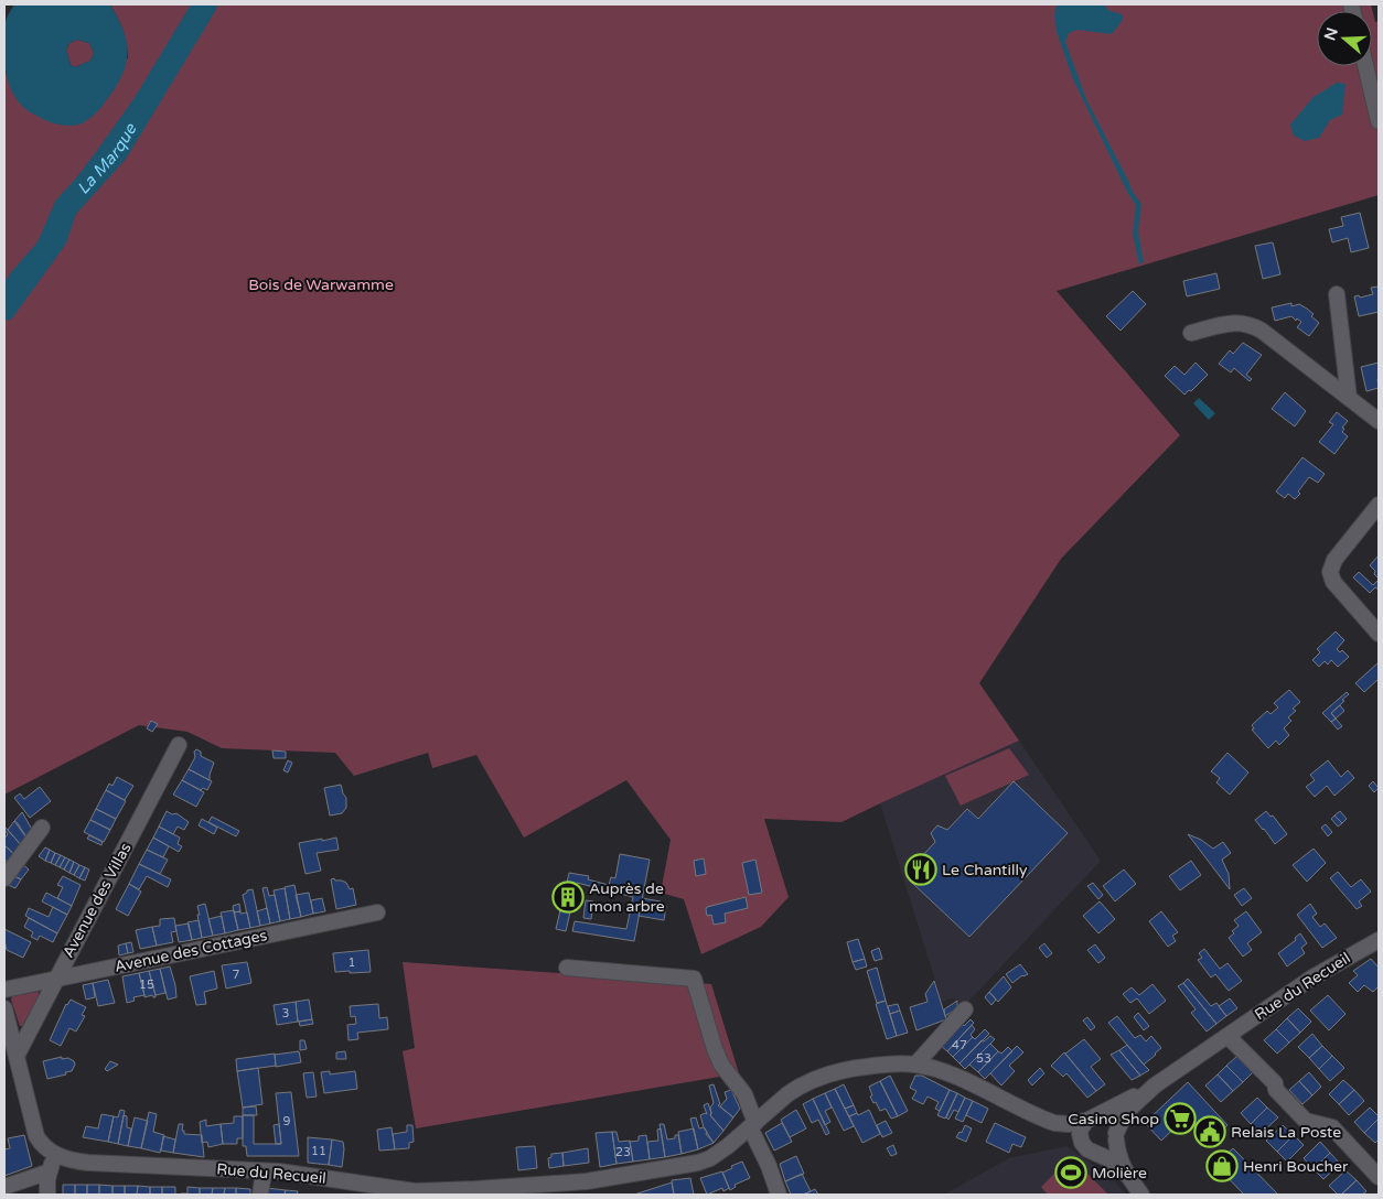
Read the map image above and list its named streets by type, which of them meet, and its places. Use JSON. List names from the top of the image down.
{
  "streets": {
    "street": ["Avenue des Villas", "Avenue des Cottages", "Rue du Recueil"]
  },
  "crossings": [
    ["Avenue des Villas", "Avenue des Cottages"]
  ],
  "water": ["La Marque"],
  "parks": ["Bois de Warwamme"],
  "places": {
    "restaurant": ["Le Chantilly"],
    "building": ["Auprès de mon arbre"],
    "supermarket": ["Casino Shop"],
    "public building": ["Relais La Poste"],
    "shop": ["Henri Boucher"],
    "sports": ["Molière"]
  },
  "house_numbers": [
    "1",
    "7",
    "15",
    "3",
    "47",
    "53",
    "9",
    "11",
    "23"
  ],
  "north": "left"
}
